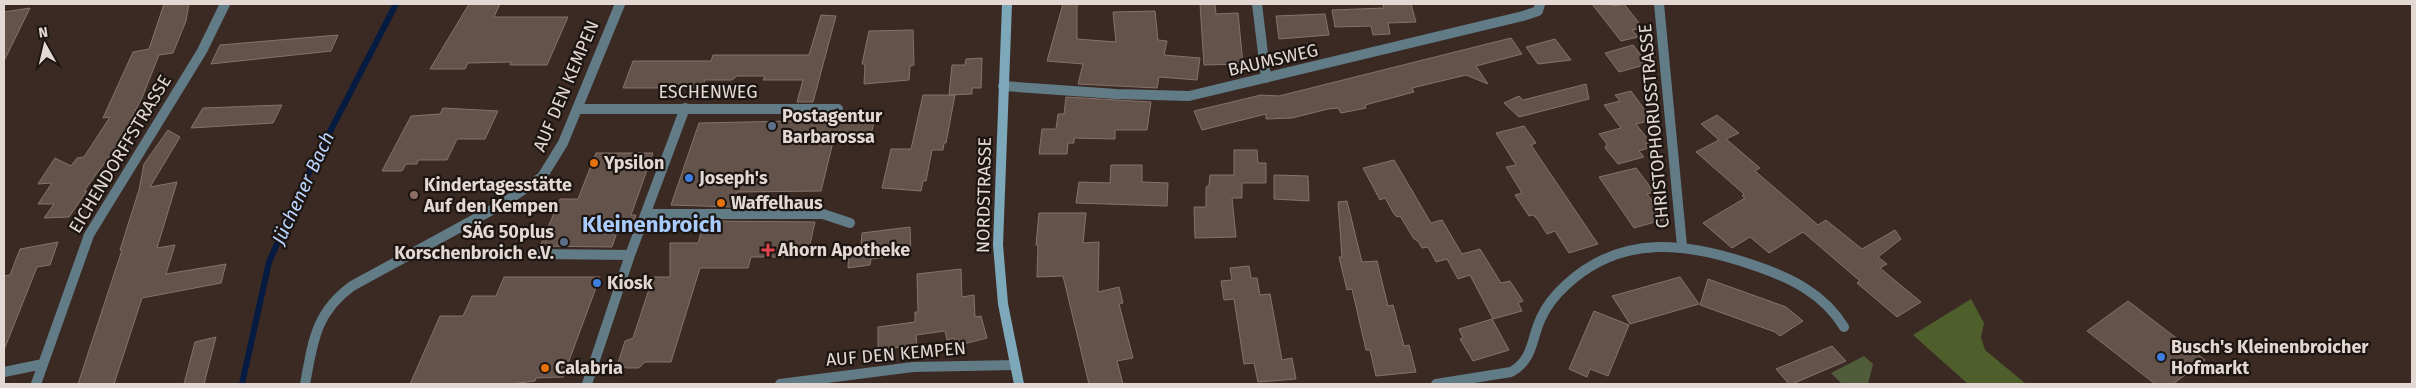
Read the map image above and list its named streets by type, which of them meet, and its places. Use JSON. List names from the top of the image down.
{
  "streets": {
    "street": [
      "BAUMSWEG",
      "AUF DEN KEMPEN",
      "ESCHENWEG",
      "CHRISTOPHORUSSTRASSE",
      "EICHENDORFFSTRASSE",
      "NORDSTRASSE"
    ]
  },
  "crossings": [
    ["BAUMSWEG", "NORDSTRASSE"],
    ["AUF DEN KEMPEN", "ESCHENWEG"],
    ["AUF DEN KEMPEN", "NORDSTRASSE"]
  ],
  "districts": ["Kleinenbroich"],
  "water": ["Jüchener Bach"],
  "places": {
    "other": [
      "Postagentur Barbarossa",
      "Ypsilon",
      "Joseph's",
      "Kindertagesstätte Auf den Kempen",
      "Waffelhaus",
      "SÄG 50plus Korschenbroich e.V.",
      "Kiosk",
      "Busch's Kleinenbroicher Hofmarkt",
      "Calabria"
    ],
    "health": ["Ahorn Apotheke"]
  },
  "north": "top"
}
